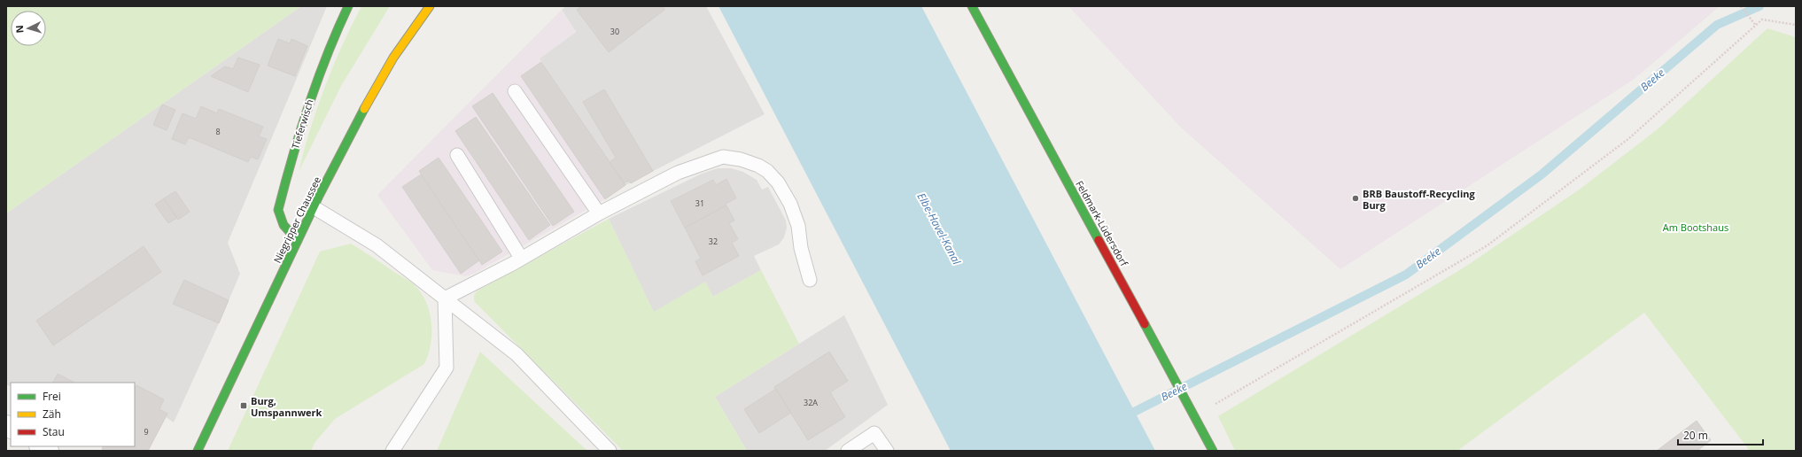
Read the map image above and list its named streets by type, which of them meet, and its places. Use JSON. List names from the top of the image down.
{
  "streets": {
    "street": ["Tieferwisch", "Niegripper Chaussee", "Feldmark-Lüdersdorf"]
  },
  "crossings": [
    ["Tieferwisch", "Niegripper Chaussee"]
  ],
  "water": ["Beeke", "Elbe-Havel-Kanal"],
  "parks": ["Am Bootshaus"],
  "places": {
    "other": ["BRB Baustoff-Recycling Burg"],
    "transit": ["Burg, Umspannwerk"]
  },
  "house_numbers": [
    "30",
    "8",
    "31",
    "32",
    "32A",
    "9"
  ],
  "legend": ["Frei", "Zäh", "Stau"],
  "scale_bar": "20 m",
  "north": "left"
}
